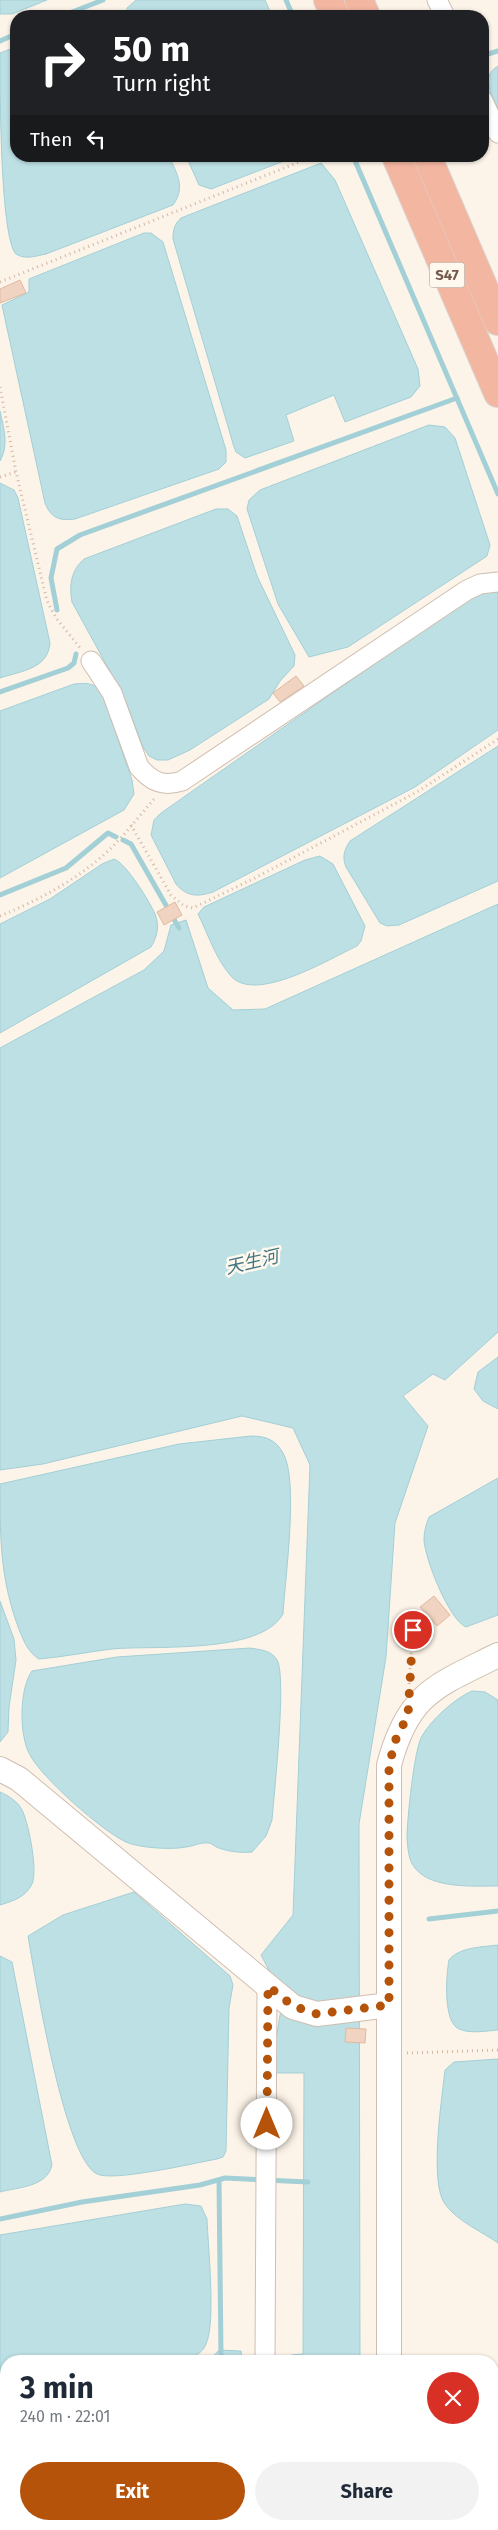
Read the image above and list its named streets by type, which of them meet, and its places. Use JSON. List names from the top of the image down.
{
  "streets": {
    "highway": ["S47"]
  },
  "water": ["天生河"],
  "page": {
    "turn": ["50 m", "Turn right"],
    "then": "Then",
    "heading": ["3 min", "240 m · 22:01"],
    "buttons": ["Exit", "Share"]
  }
}
